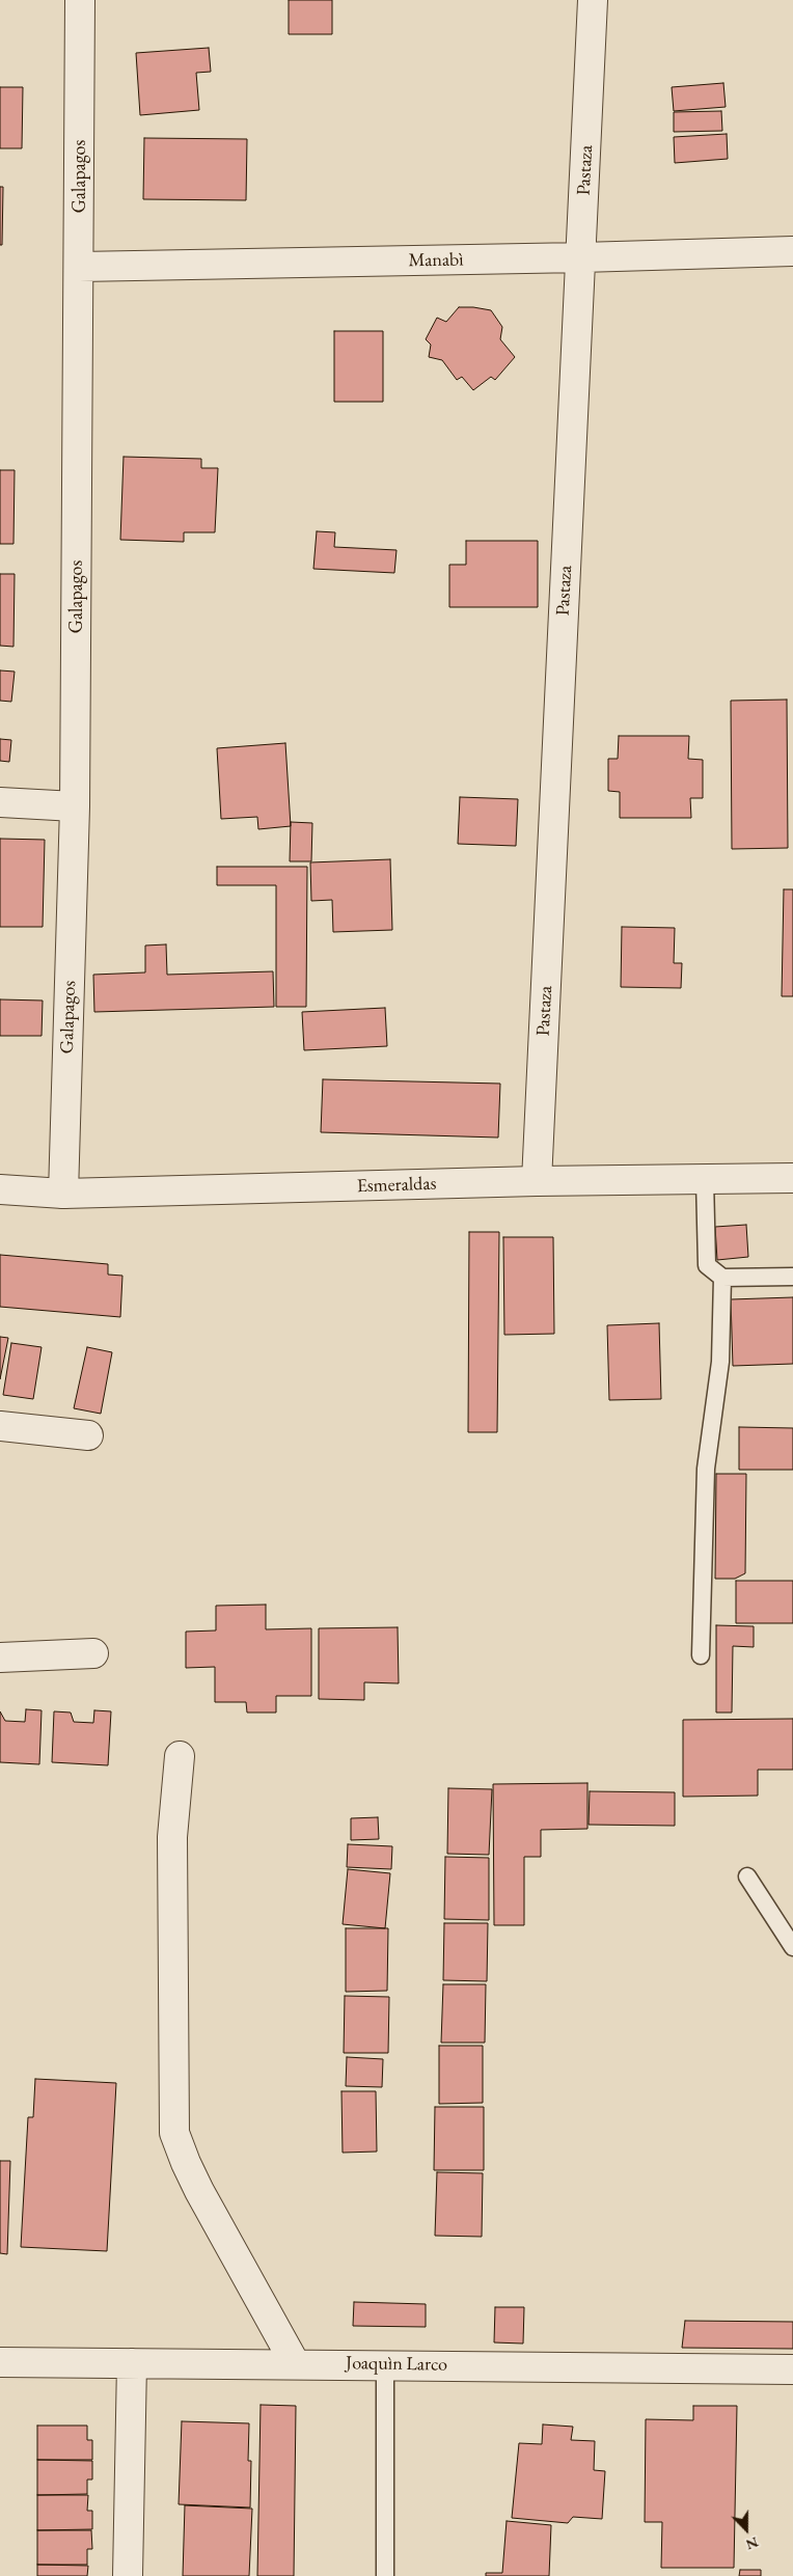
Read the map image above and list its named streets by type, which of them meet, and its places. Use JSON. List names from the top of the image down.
{
  "streets": {
    "street": [
      "Pastaza",
      "Galapagos",
      "Manabì",
      "Esmeraldas",
      "Joaquìn Larco"
    ]
  },
  "crossings": [
    ["Pastaza", "Manabì"],
    ["Pastaza", "Esmeraldas"],
    ["Galapagos", "Manabì"],
    ["Galapagos", "Esmeraldas"]
  ],
  "north": "bottom"
}
